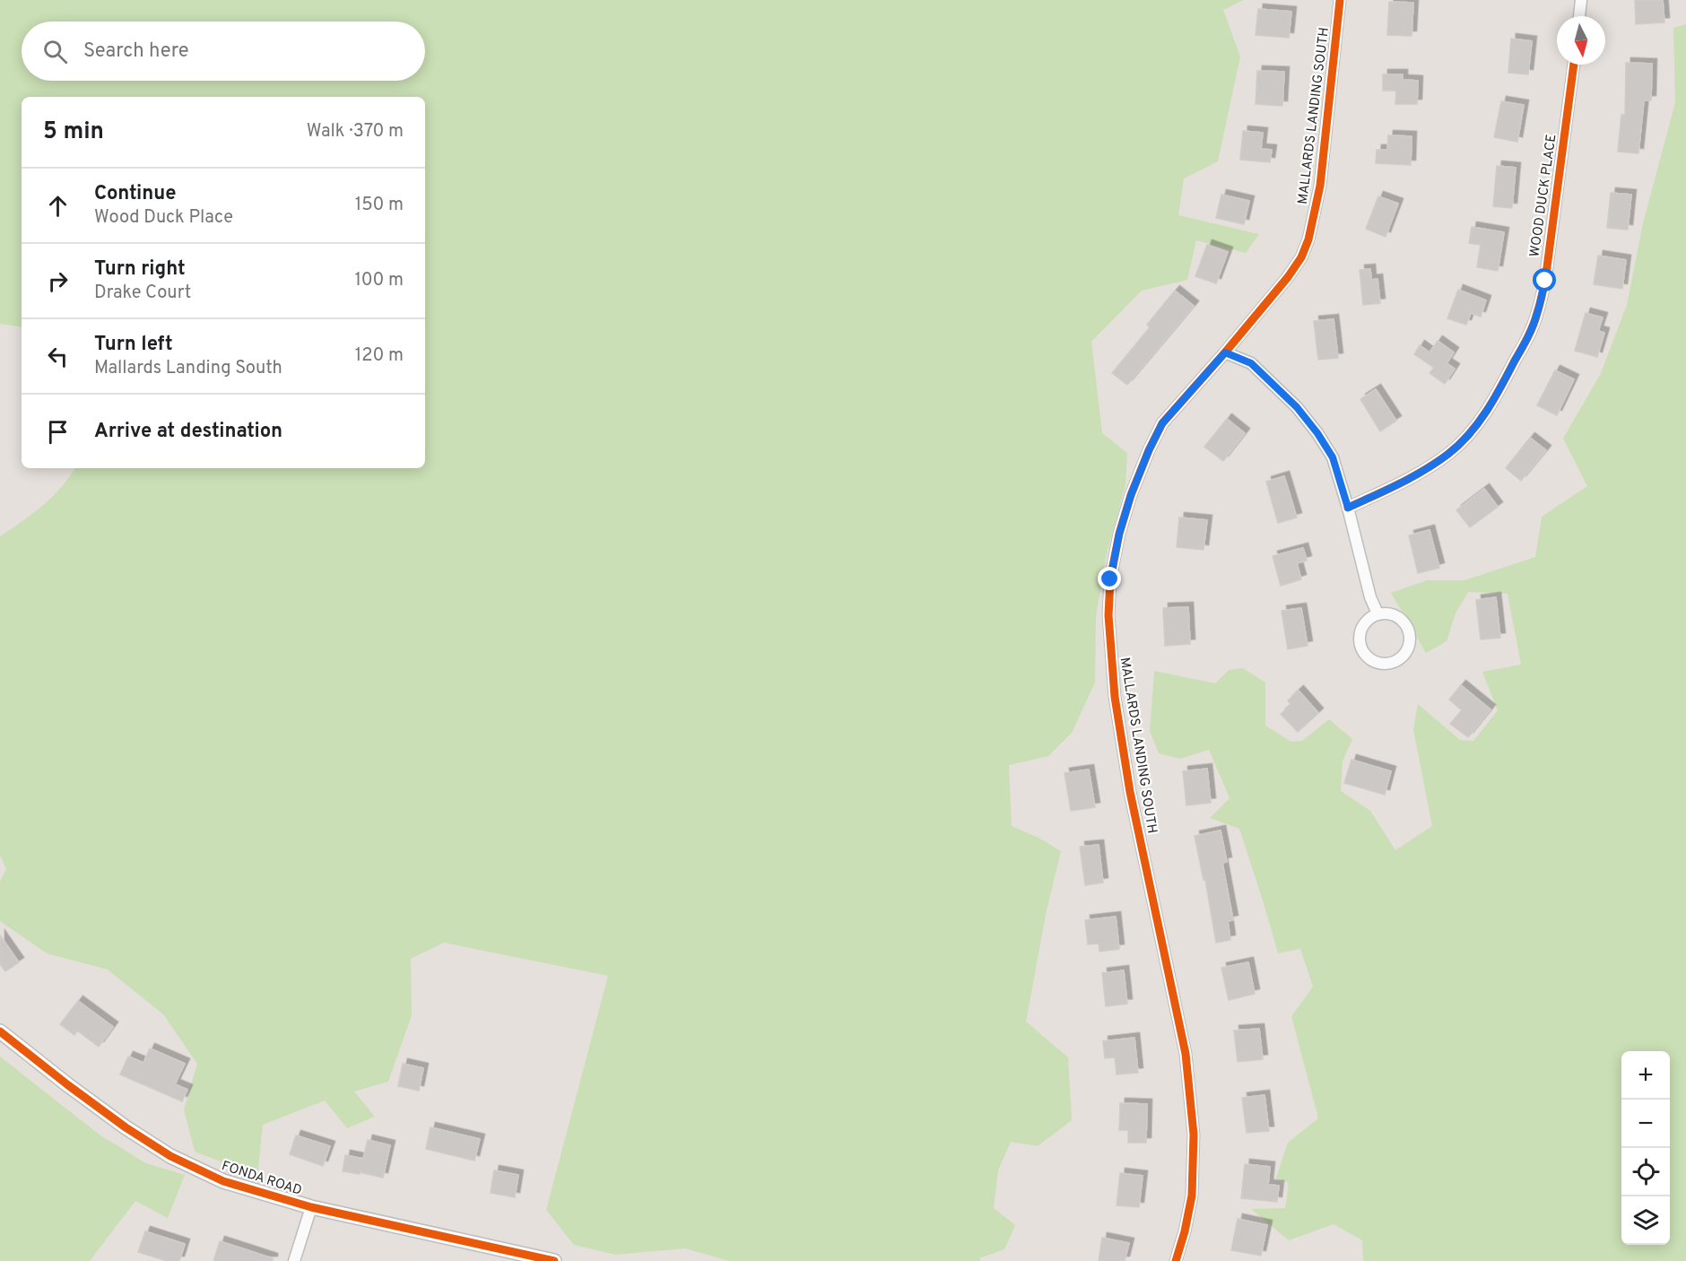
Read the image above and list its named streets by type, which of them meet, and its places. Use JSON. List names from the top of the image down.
{
  "streets": {
    "street": ["MALLARDS LANDING SOUTH", "WOOD DUCK PLACE", "FONDA ROAD"]
  },
  "north": "bottom",
  "page": {
    "search": "Search here",
    "heading": ["5 min", "Walk · 370 m"],
    "list": [
      ["Continue", "Wood Duck Place", "150 m"],
      ["Turn right", "Drake Court", "100 m"],
      ["Turn left", "Mallards Landing South", "120 m"],
      "Arrive at destination"
    ],
    "map_buttons": ["+", "−"]
  }
}
